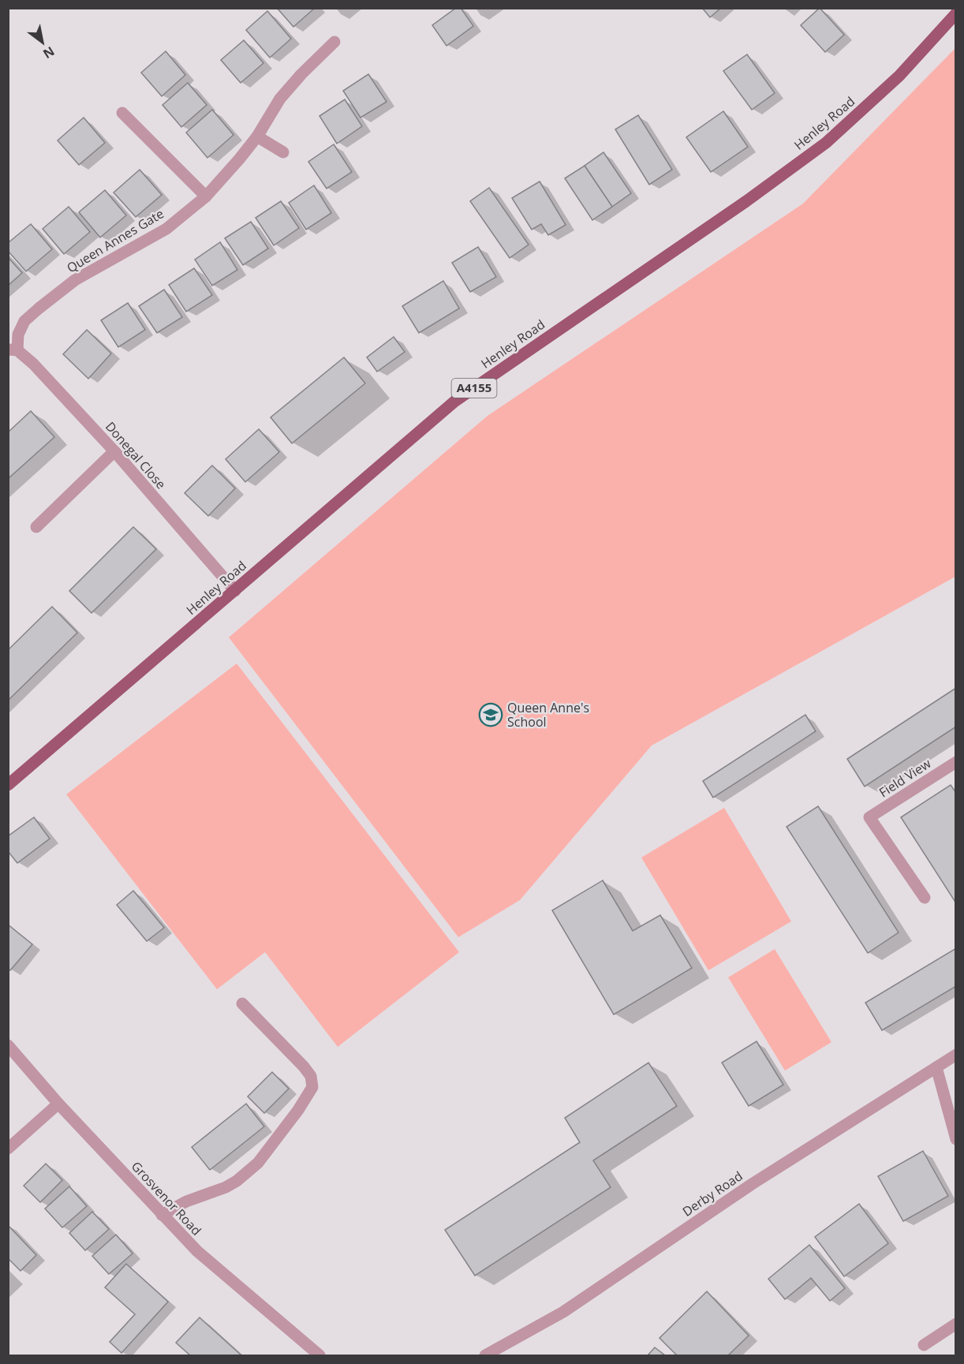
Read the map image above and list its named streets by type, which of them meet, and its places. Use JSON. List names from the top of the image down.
{
  "streets": {
    "main road": ["Henley Road", "A4155"],
    "street": [
      "Queen Annes Gate",
      "Donegal Close",
      "Field View",
      "Derby Road",
      "Grosvenor Road"
    ]
  },
  "crossings": [
    ["Henley Road", "Donegal Close"],
    ["Queen Annes Gate", "Donegal Close"]
  ],
  "places": {
    "school or university": ["Queen Anne's School"]
  },
  "north": "bottom right"
}
